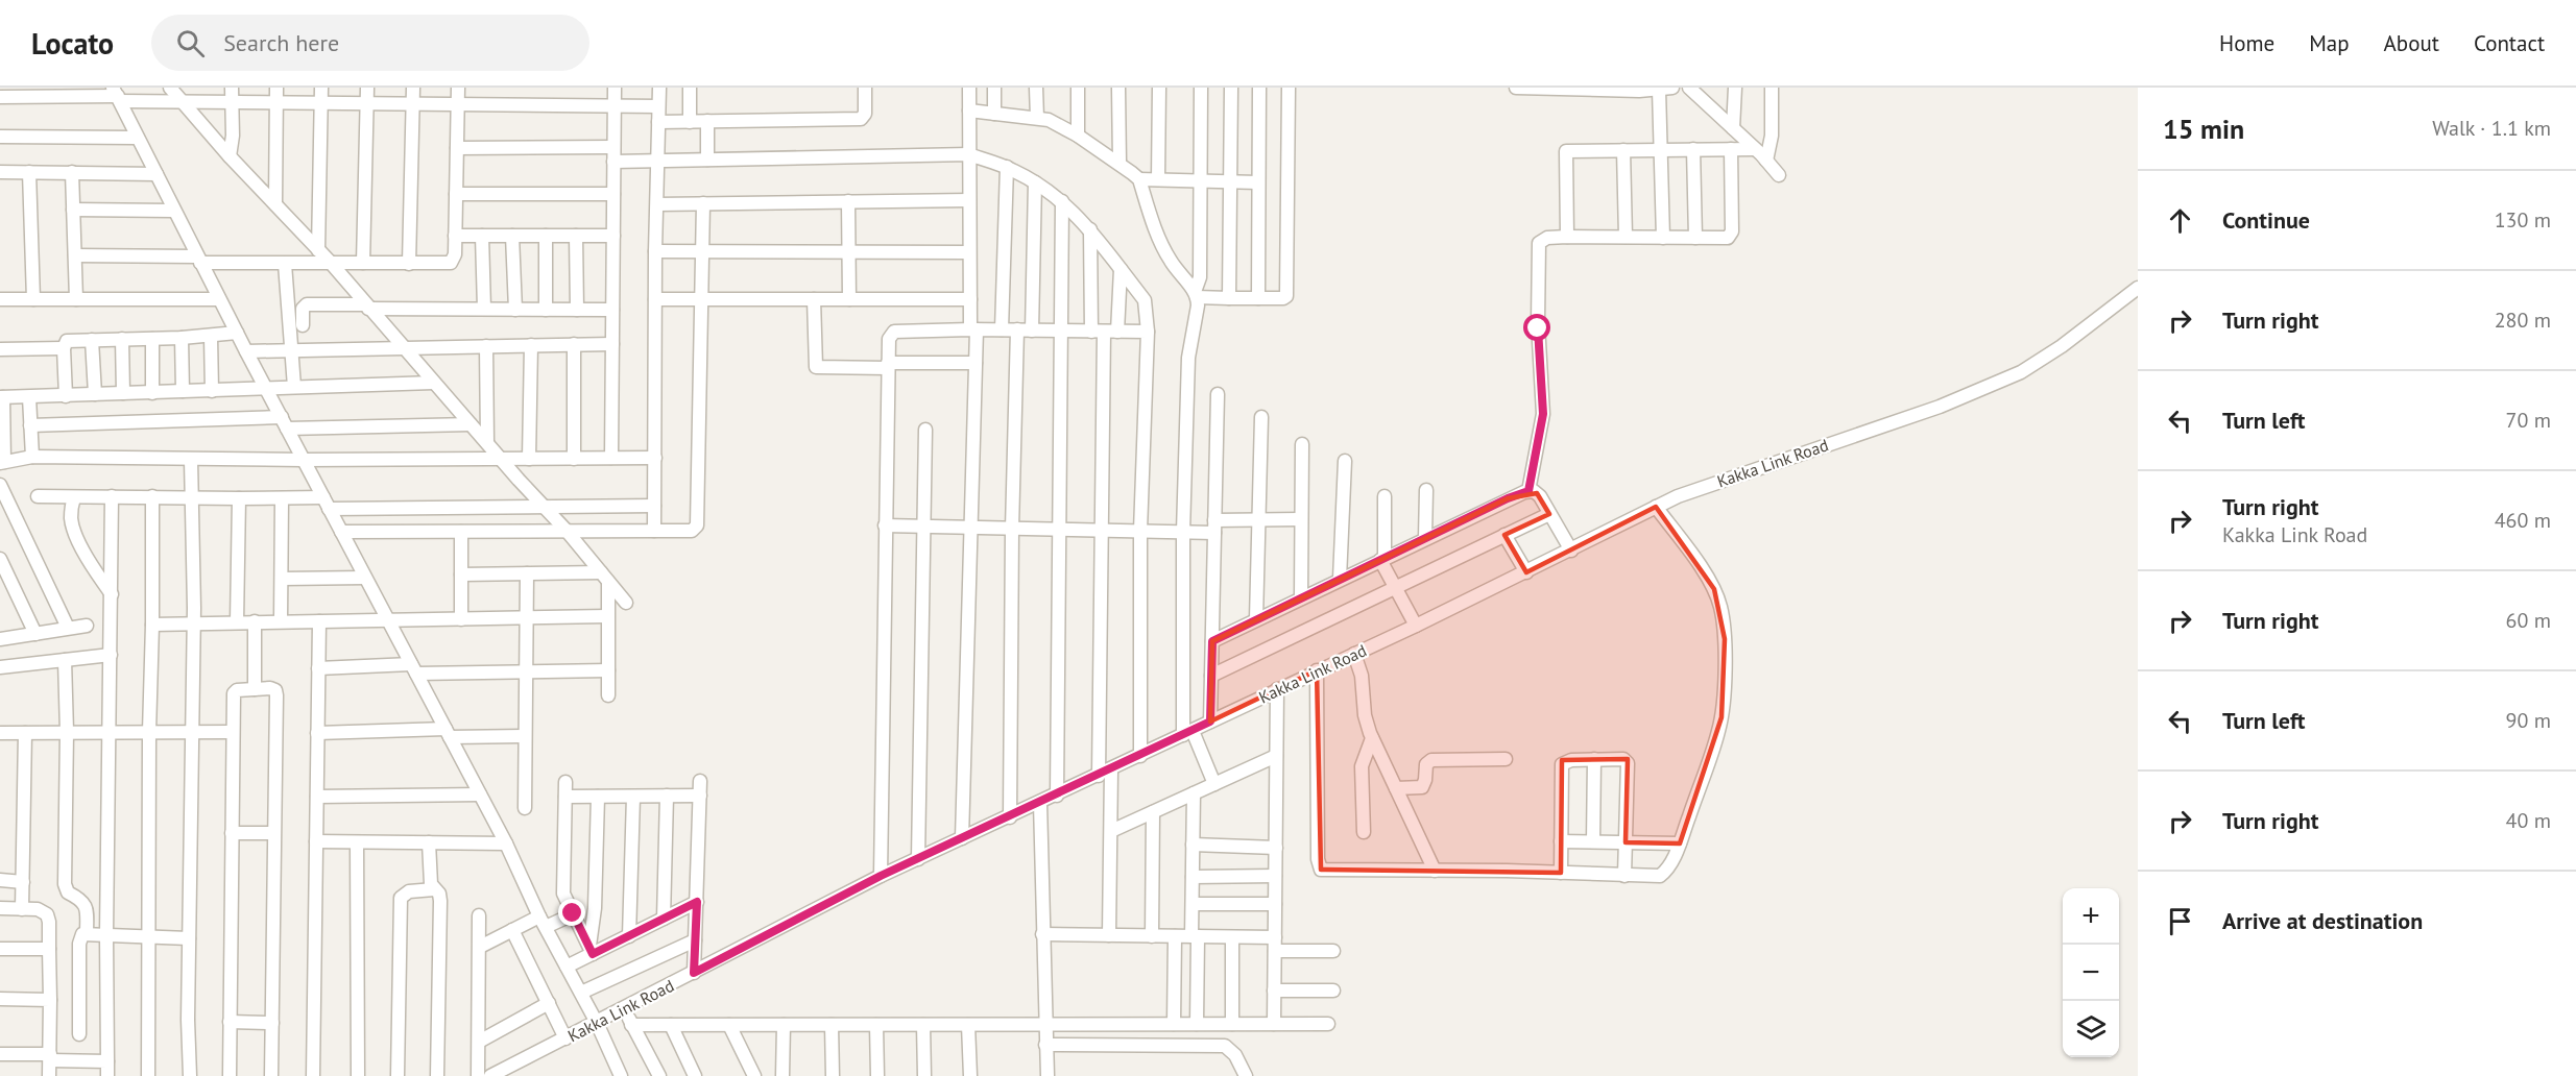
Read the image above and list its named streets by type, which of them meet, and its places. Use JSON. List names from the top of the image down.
{
  "streets": {
    "street": ["Kakka Link Road"]
  },
  "page": {
    "header": "Locato",
    "search": "Search here",
    "nav": [
      "Home",
      "Map",
      "About",
      "Contact"
    ],
    "heading": ["15 min", "Walk · 1.1 km"],
    "list": [
      ["Continue", "130 m"],
      ["Turn right", "280 m"],
      ["Turn left", "70 m"],
      ["Turn right", "Kakka Link Road", "460 m"],
      ["Turn right", "60 m"],
      ["Turn left", "90 m"],
      ["Turn right", "40 m"],
      "Arrive at destination"
    ],
    "map_buttons": ["+", "−"]
  }
}
